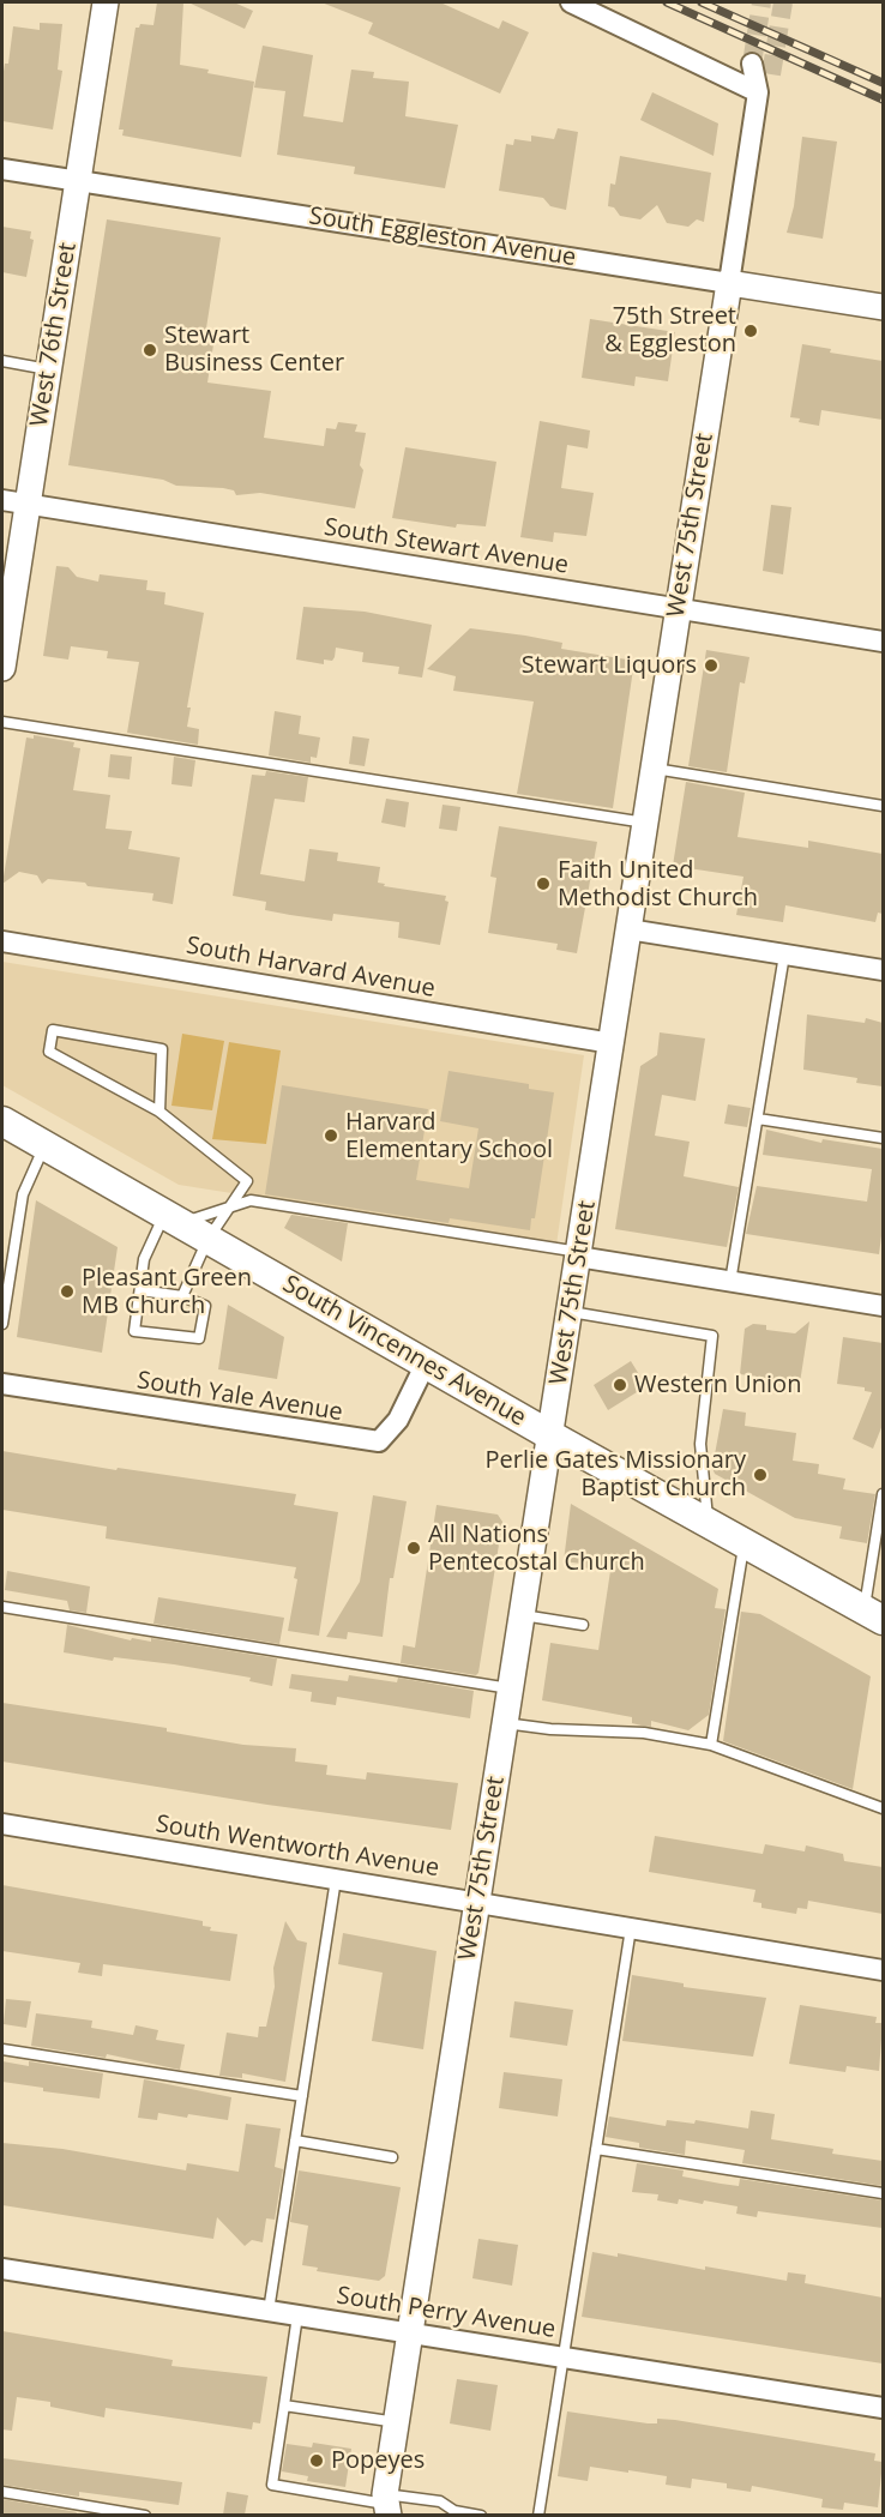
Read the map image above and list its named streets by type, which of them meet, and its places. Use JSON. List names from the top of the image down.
{
  "streets": {
    "main road": ["South Vincennes Avenue"],
    "street": [
      "South Eggleston Avenue",
      "West 76th Street",
      "West 75th Street",
      "South Stewart Avenue",
      "South Harvard Avenue",
      "South Yale Avenue",
      "South Wentworth Avenue",
      "South Perry Avenue"
    ]
  },
  "crossings": [
    ["South Eggleston Avenue", "West 76th Street"],
    ["South Eggleston Avenue", "West 75th Street"],
    ["West 76th Street", "South Stewart Avenue"],
    ["West 75th Street", "South Stewart Avenue"],
    ["West 75th Street", "South Harvard Avenue"],
    ["West 75th Street", "South Vincennes Avenue"],
    ["West 75th Street", "South Wentworth Avenue"],
    ["West 75th Street", "South Perry Avenue"],
    ["South Vincennes Avenue", "South Yale Avenue"]
  ],
  "places": [
    "75th Street & Eggleston",
    "Stewart Business Center",
    "Stewart Liquors",
    "Faith United Methodist Church",
    "Harvard Elementary School",
    "Pleasant Green MB Church",
    "Western Union",
    "Perlie Gates Missionary Baptist Church",
    "All Nations Pentecostal Church",
    "Popeyes"
  ]
}
